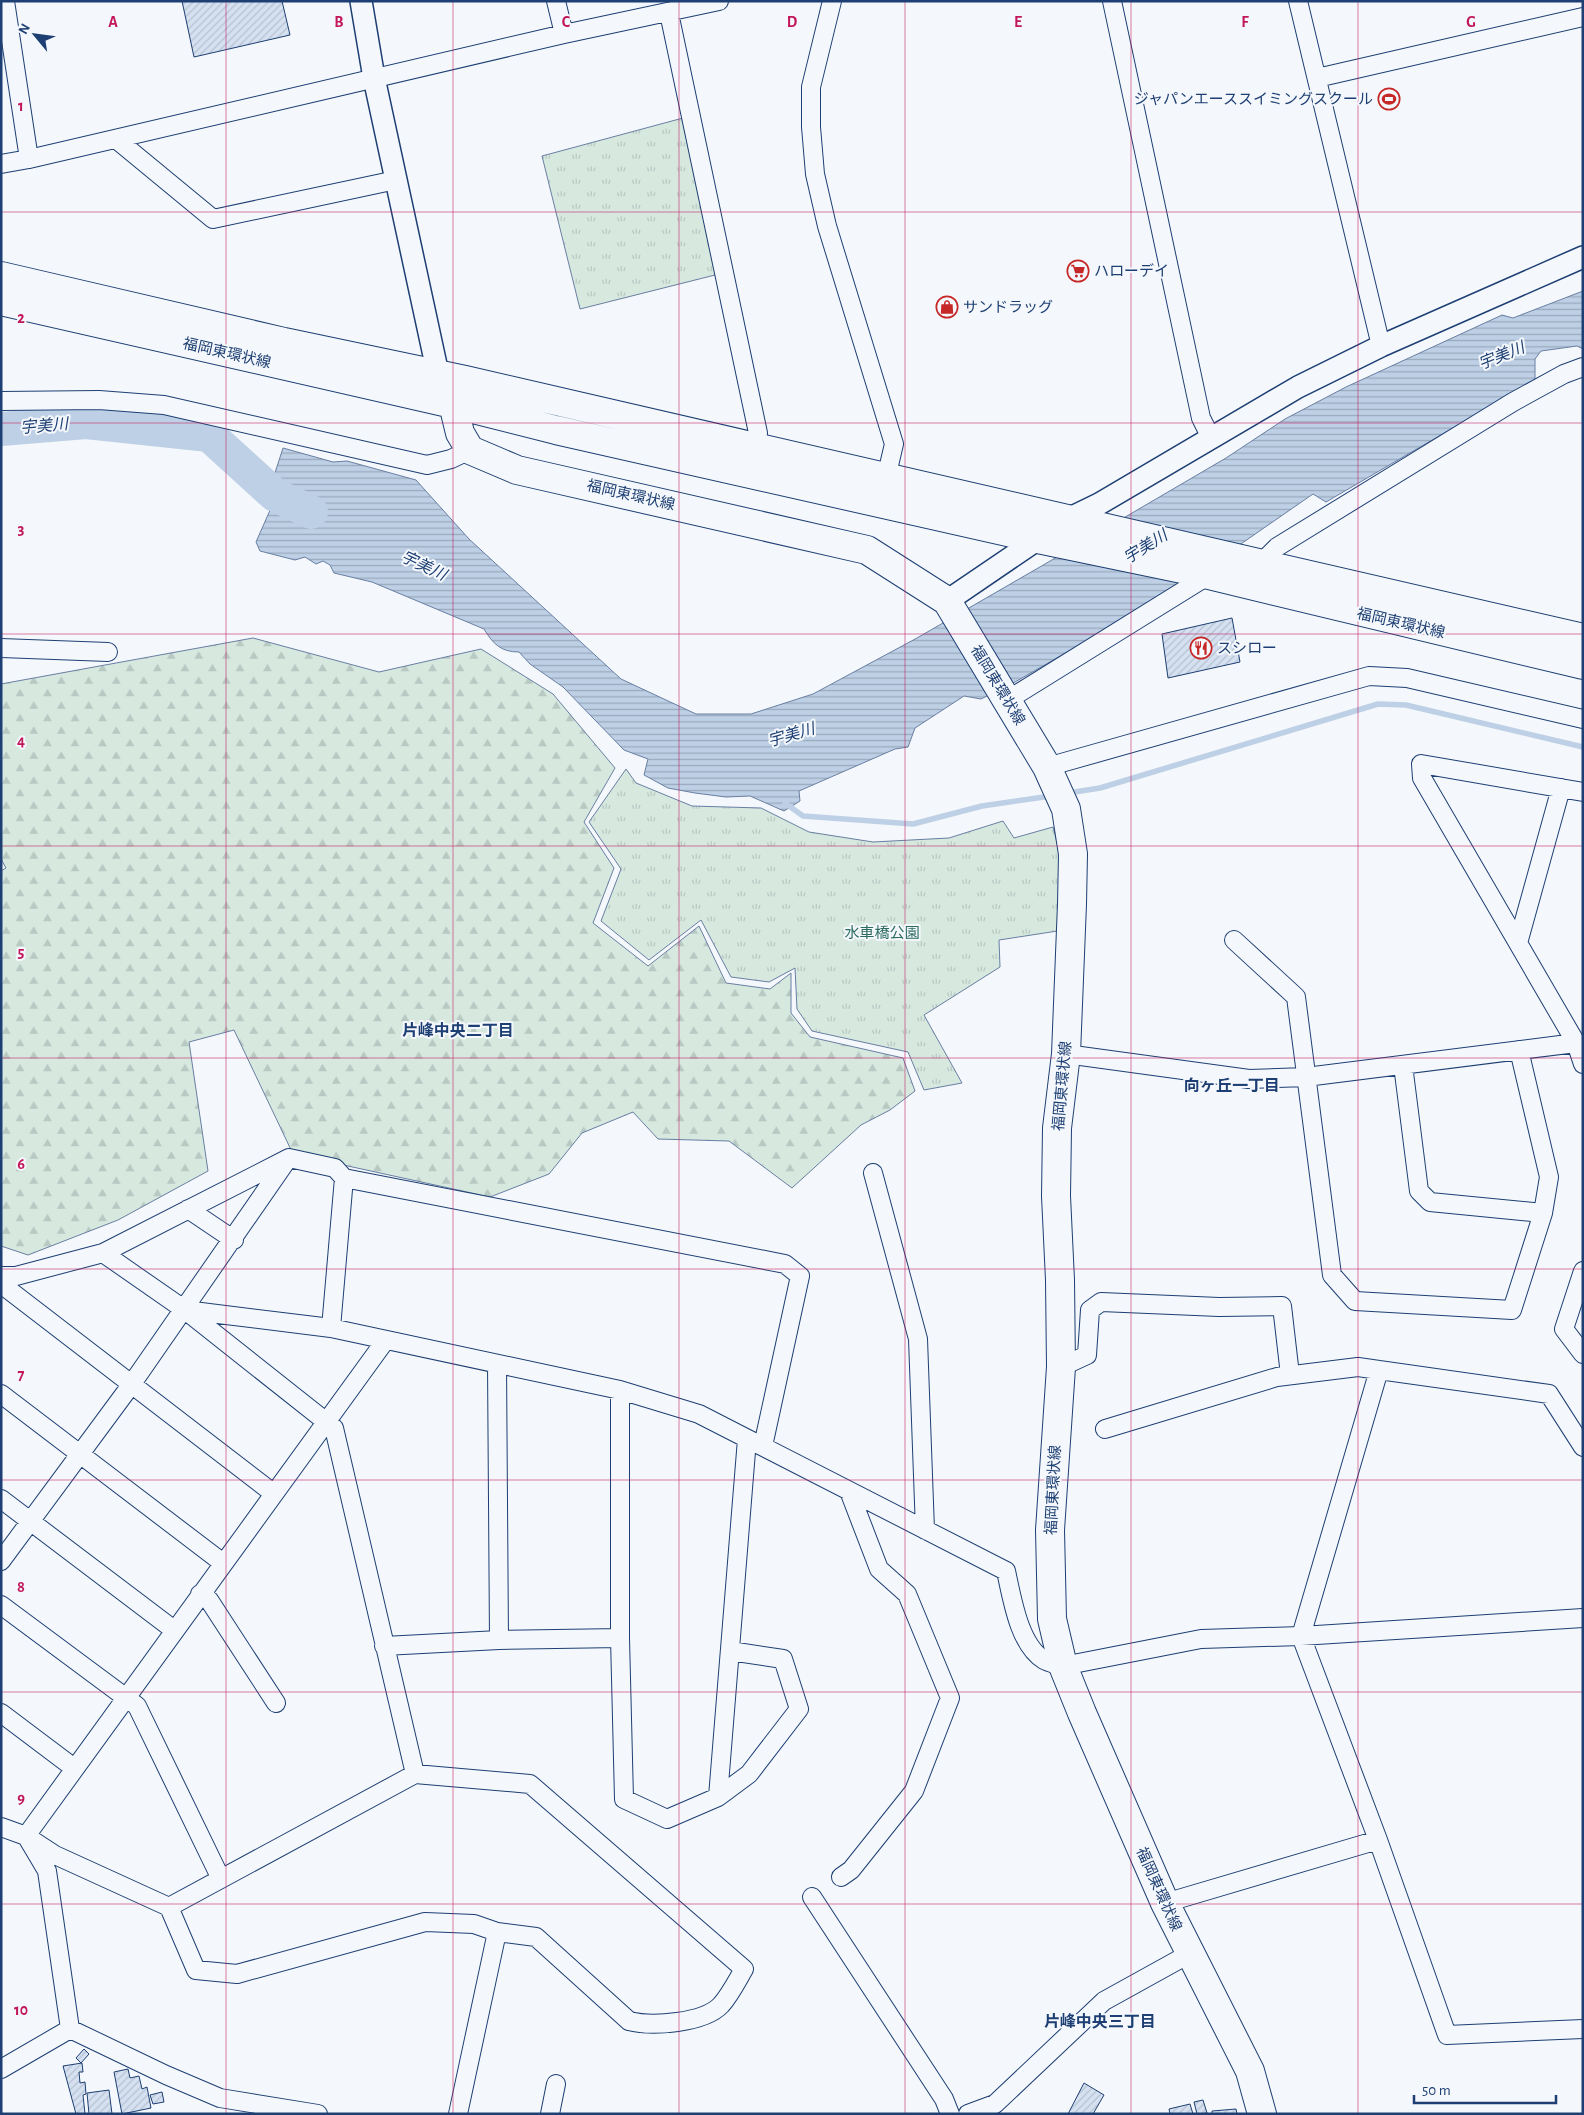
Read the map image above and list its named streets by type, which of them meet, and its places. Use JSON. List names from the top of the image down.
{
  "streets": {
    "main road": ["福岡東環状線"]
  },
  "districts": ["片峰中央二丁目", "向ヶ丘一丁目", "片峰中央三丁目"],
  "water": ["宇美川"],
  "parks": ["水車橋公園"],
  "places": {
    "sports": ["ジャパンエーススイミングスクール"],
    "supermarket": ["ハローデイ"],
    "shop": ["サンドラッグ"],
    "restaurant": ["スシロー"]
  },
  "scale_bar": "50 m",
  "north": "top left",
  "grid": {
    "columns": [
      "A",
      "B",
      "C",
      "D",
      "E",
      "F",
      "G"
    ],
    "rows": [
      "1",
      "2",
      "3",
      "4",
      "5",
      "6",
      "7",
      "8",
      "9",
      "10"
    ]
  }
}
